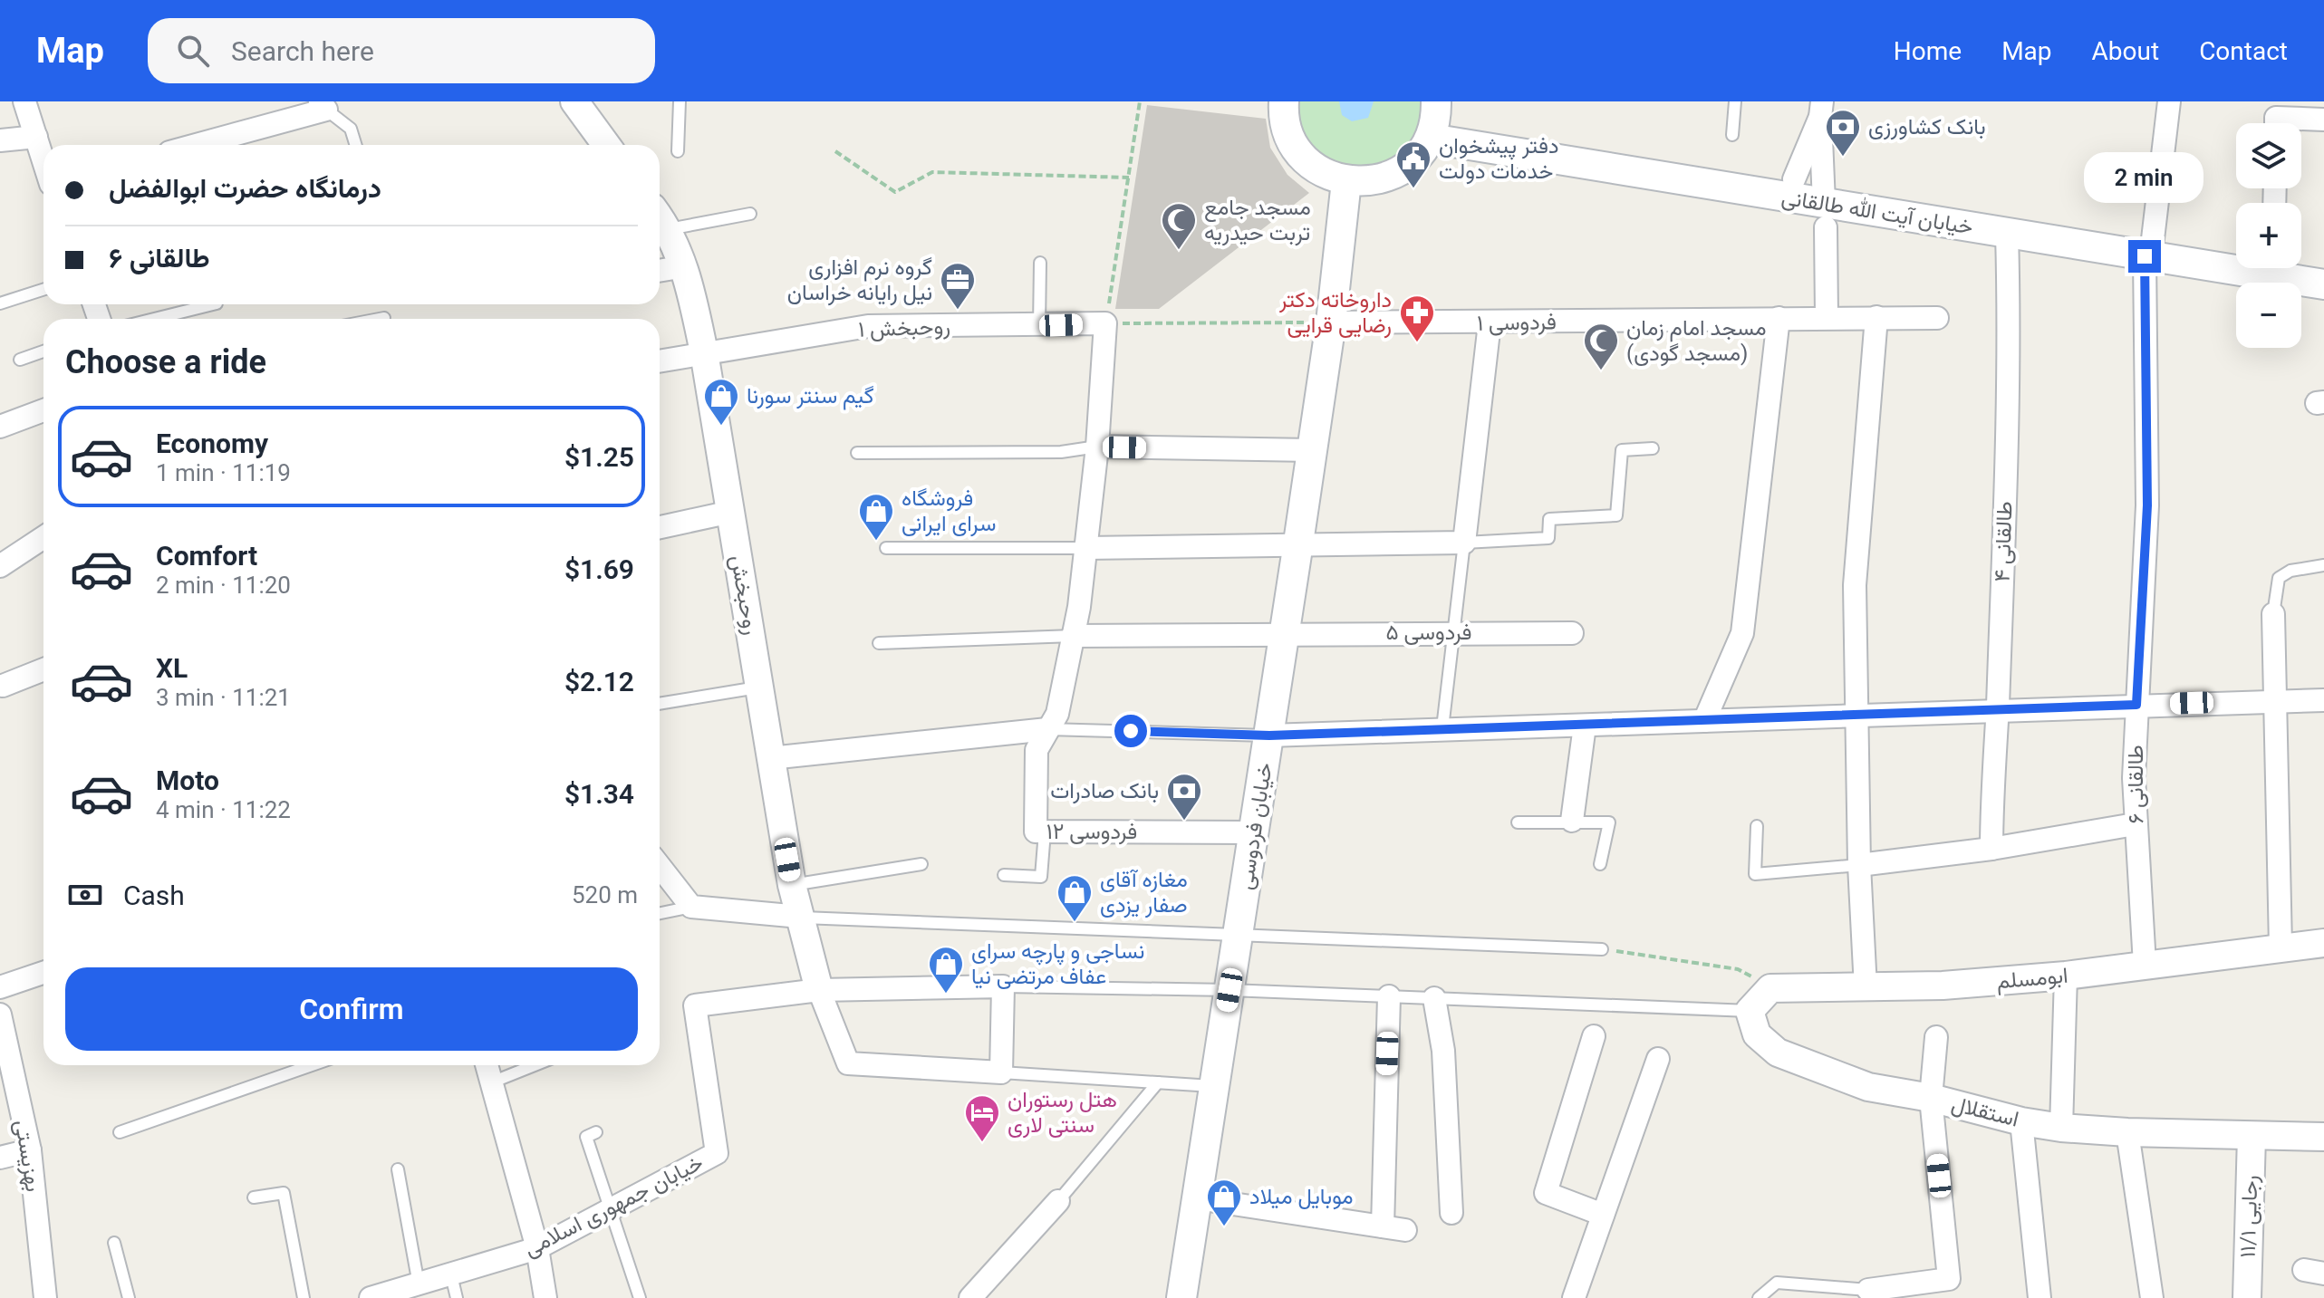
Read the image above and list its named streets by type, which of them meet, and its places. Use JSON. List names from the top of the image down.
{
  "streets": {
    "main road": ["خیابان آیت الله طالقانی", "خیابان فردوسی"],
    "street": [
      "فردوسی ۱",
      "روحبخش ۱",
      "طالقانی ۴",
      "روحبخش",
      "فردوسی ۵",
      "طالقانی ۶",
      "فردوسی ۱۲",
      "ابومسلم",
      "استقلال",
      "بهزیستی",
      "خیابان جمهوری اسلامی",
      "رجایی ۱۱/۱"
    ]
  },
  "crossings": [
    ["خیابان آیت الله طالقانی", "طالقانی ۴"],
    ["خیابان آیت الله طالقانی", "طالقانی ۶"],
    ["فردوسی ۱", "خیابان فردوسی"],
    ["روحبخش ۱", "روحبخش"],
    ["روحبخش", "خیابان جمهوری اسلامی"],
    ["فردوسی ۵", "خیابان فردوسی"],
    ["طالقانی ۶", "ابومسلم"],
    ["خیابان فردوسی", "فردوسی ۱۲"],
    ["استقلال", "رجایی ۱۱/۱"]
  ],
  "places": {
    "bank": ["بانک کشاورزی", "بانک صادرات"],
    "public building": ["دفتر پیشخوان خدمات دولت"],
    "mosque": ["مسجد جامع تربت حیدریه", "مسجد امام زمان (مسجد گودی)"],
    "office": ["گروه نرم افزاری نیل رایانه خراسان"],
    "pharmacy": ["داروخاته دکتر رضایی قرایی"],
    "shop": [
      "گیم سنتر سورنا",
      "فروشگاه سرای ایرانی",
      "مغازه آقای صفار یزدی",
      "نساجی و پارچه سرای عفاف مرتضی نیا",
      "موبایل میلاد"
    ],
    "hotel": ["هتل رستوران سنتی لاری"]
  },
  "page": {
    "header": "Map",
    "search": "Search here",
    "nav": [
      "Home",
      "Map",
      "About",
      "Contact"
    ],
    "map_buttons": ["+", "−"],
    "banner": ["درمانگاه حضرت ابوالفضل", "طالقانی ۶"],
    "bubble": "2 min",
    "heading": "Choose a ride",
    "list": [
      {
        "name": "Economy",
        "note": "1 min · 11:19",
        "value": "$1.25"
      },
      {
        "name": "Comfort",
        "note": "2 min · 11:20",
        "value": "$1.69"
      },
      {
        "name": "XL",
        "note": "3 min · 11:21",
        "value": "$2.12"
      },
      {
        "name": "Moto",
        "note": "4 min · 11:22",
        "value": "$1.34"
      }
    ],
    "pay": ["Cash", "520 m"],
    "buttons": "Confirm"
  }
}
